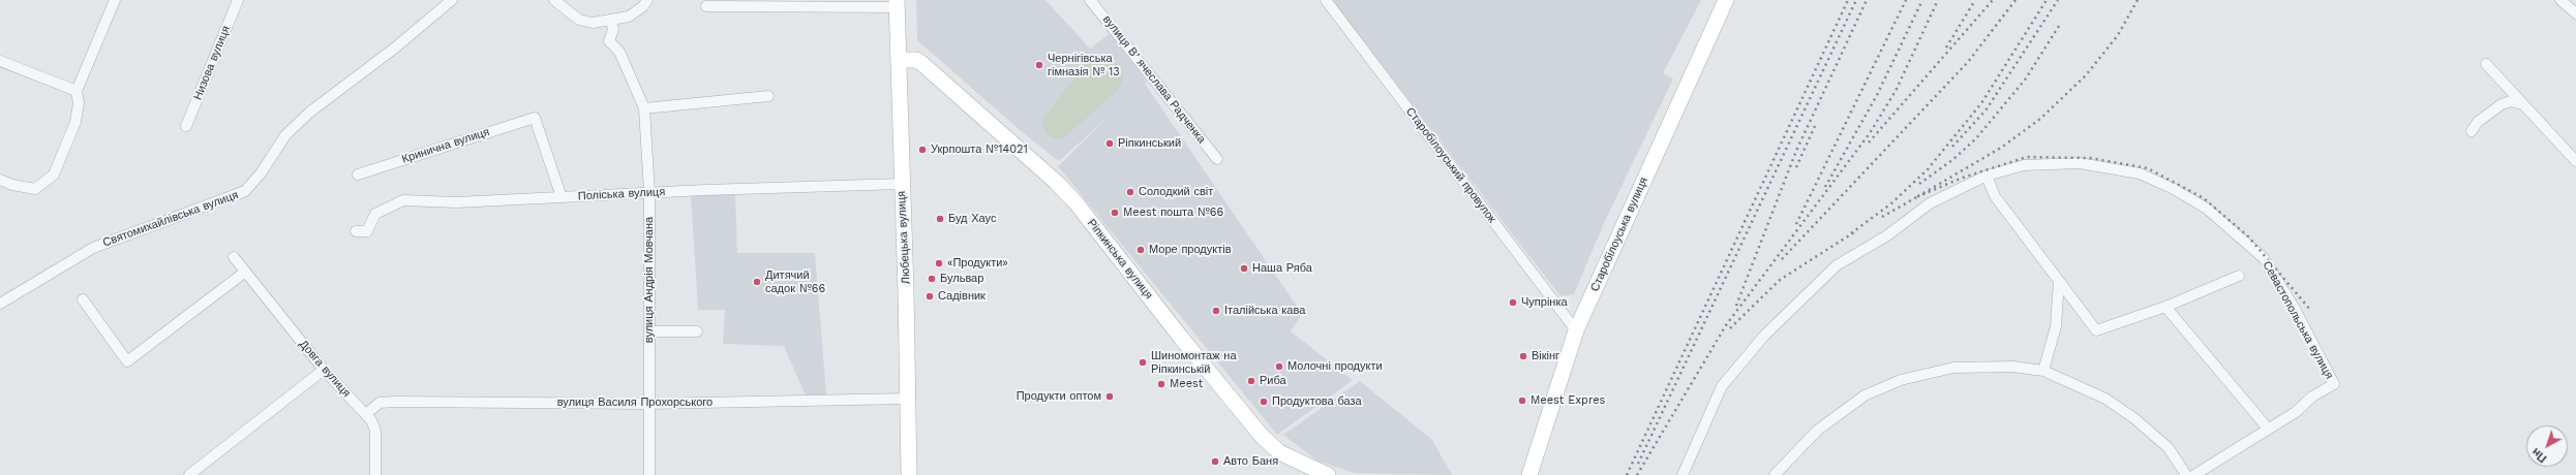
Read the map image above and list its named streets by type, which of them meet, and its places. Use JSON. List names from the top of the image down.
{
  "streets": {
    "main road": ["Старобілоуська вулиця", "Любецька вулиця", "Ріпкинська вулиця"],
    "street": [
      "Низова вулиця",
      "вулиця Вʼячеслава Радченка",
      "Кринична вулиця",
      "Старобілоуський провулок",
      "Поліська вулиця",
      "Святомихайлівська вулиця",
      "вулиця Андрія Мовчана",
      "Севастопольська вулиця",
      "Довга вулиця",
      "вулиця Василя Прохорського"
    ]
  },
  "crossings": [
    ["Кринична вулиця", "Поліська вулиця"],
    ["Старобілоуський провулок", "Старобілоуська вулиця"],
    ["Поліська вулиця", "Любецька вулиця"],
    ["Поліська вулиця", "вулиця Андрія Мовчана"],
    ["Любецька вулиця", "Ріпкинська вулиця"],
    ["Любецька вулиця", "вулиця Василя Прохорського"],
    ["вулиця Андрія Мовчана", "вулиця Василя Прохорського"],
    ["Довга вулиця", "вулиця Василя Прохорського"]
  ],
  "places": [
    "Чернігівська гімназія № 13",
    "Ріпкинський",
    "Укрпошта №14021",
    "Солодкий світ",
    "Meest пошта №66",
    "Буд Хаус",
    "Море продуктів",
    "«Продукти»",
    "Наша Ряба",
    "Бульвар",
    "Дитячий садок №66",
    "Садівник",
    "Чупрінка",
    "Італійська кава",
    "Вікінг",
    "Шиномонтаж на Ріпкинській",
    "Молочні продукти",
    "Риба",
    "Meest",
    "Продукти оптом",
    "Meest Expres",
    "Продуктова база",
    "Авто Баня"
  ],
  "north": "bottom left"
}
